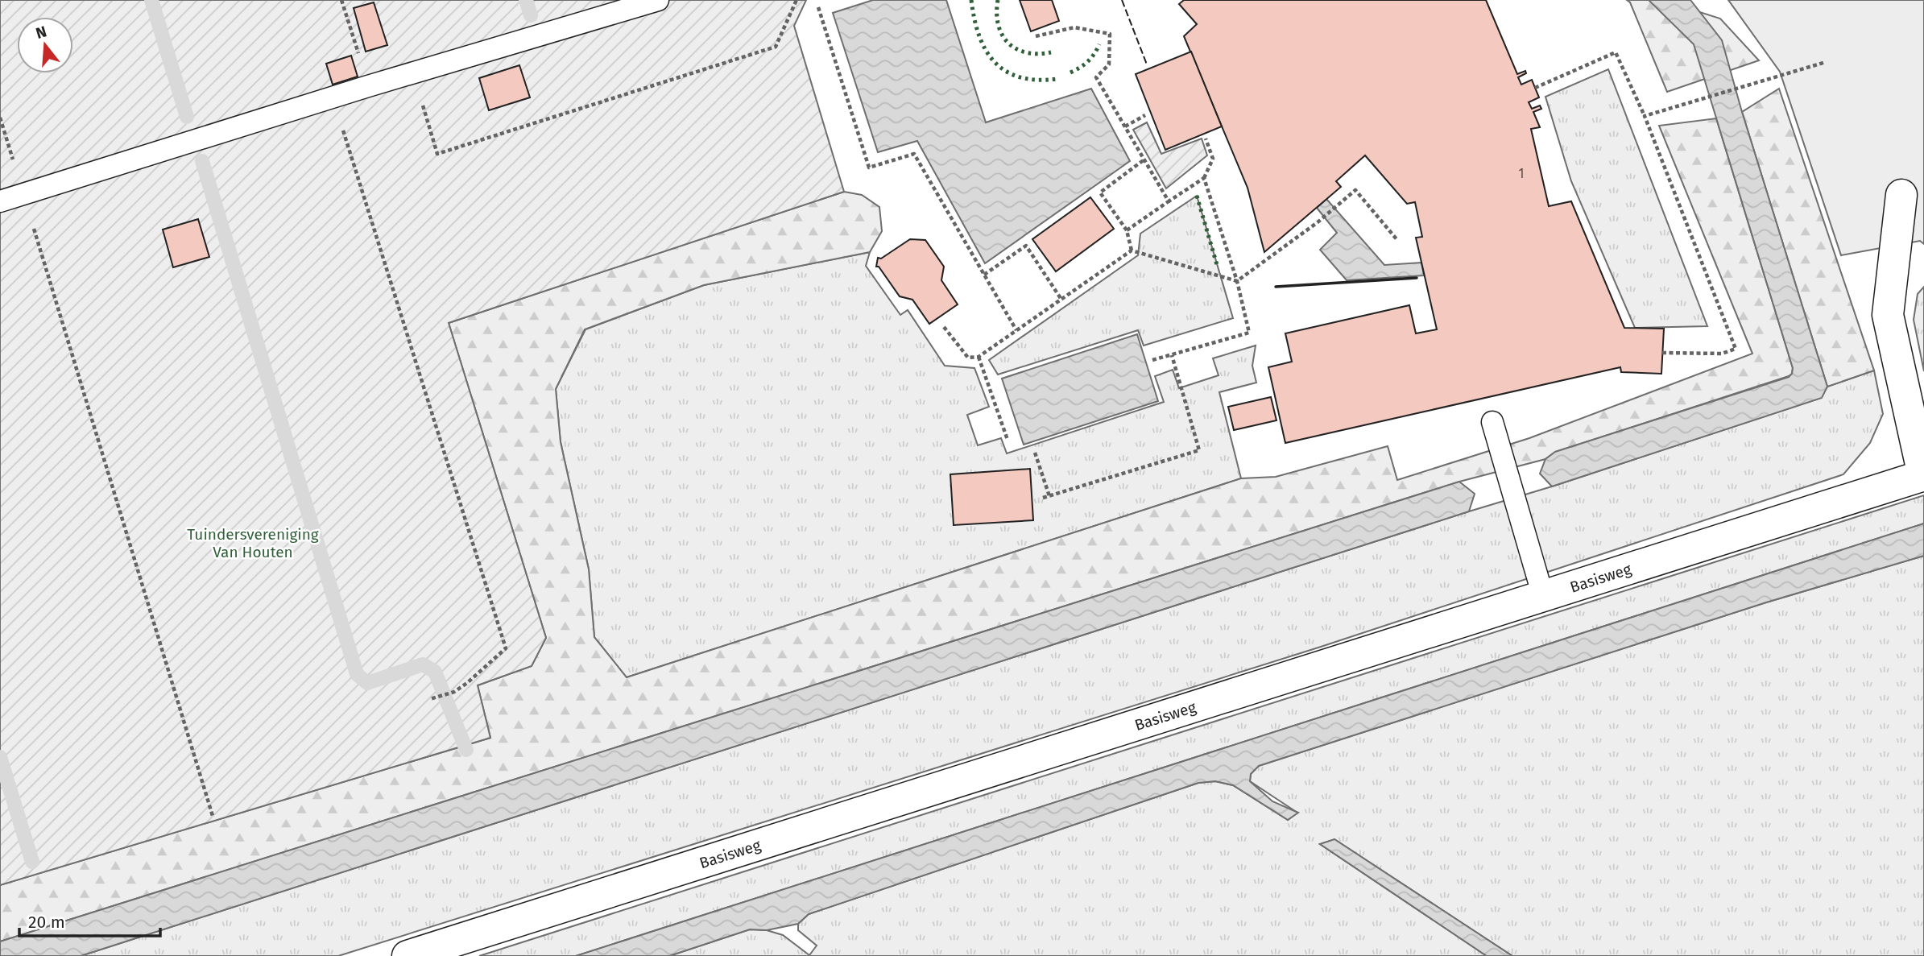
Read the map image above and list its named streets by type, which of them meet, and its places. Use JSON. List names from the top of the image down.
{
  "streets": {
    "street": ["Basisweg"]
  },
  "parks": ["Tuindersvereniging Van Houten"],
  "house_numbers": ["1"],
  "scale_bar": "20 m",
  "north": "top"
}
